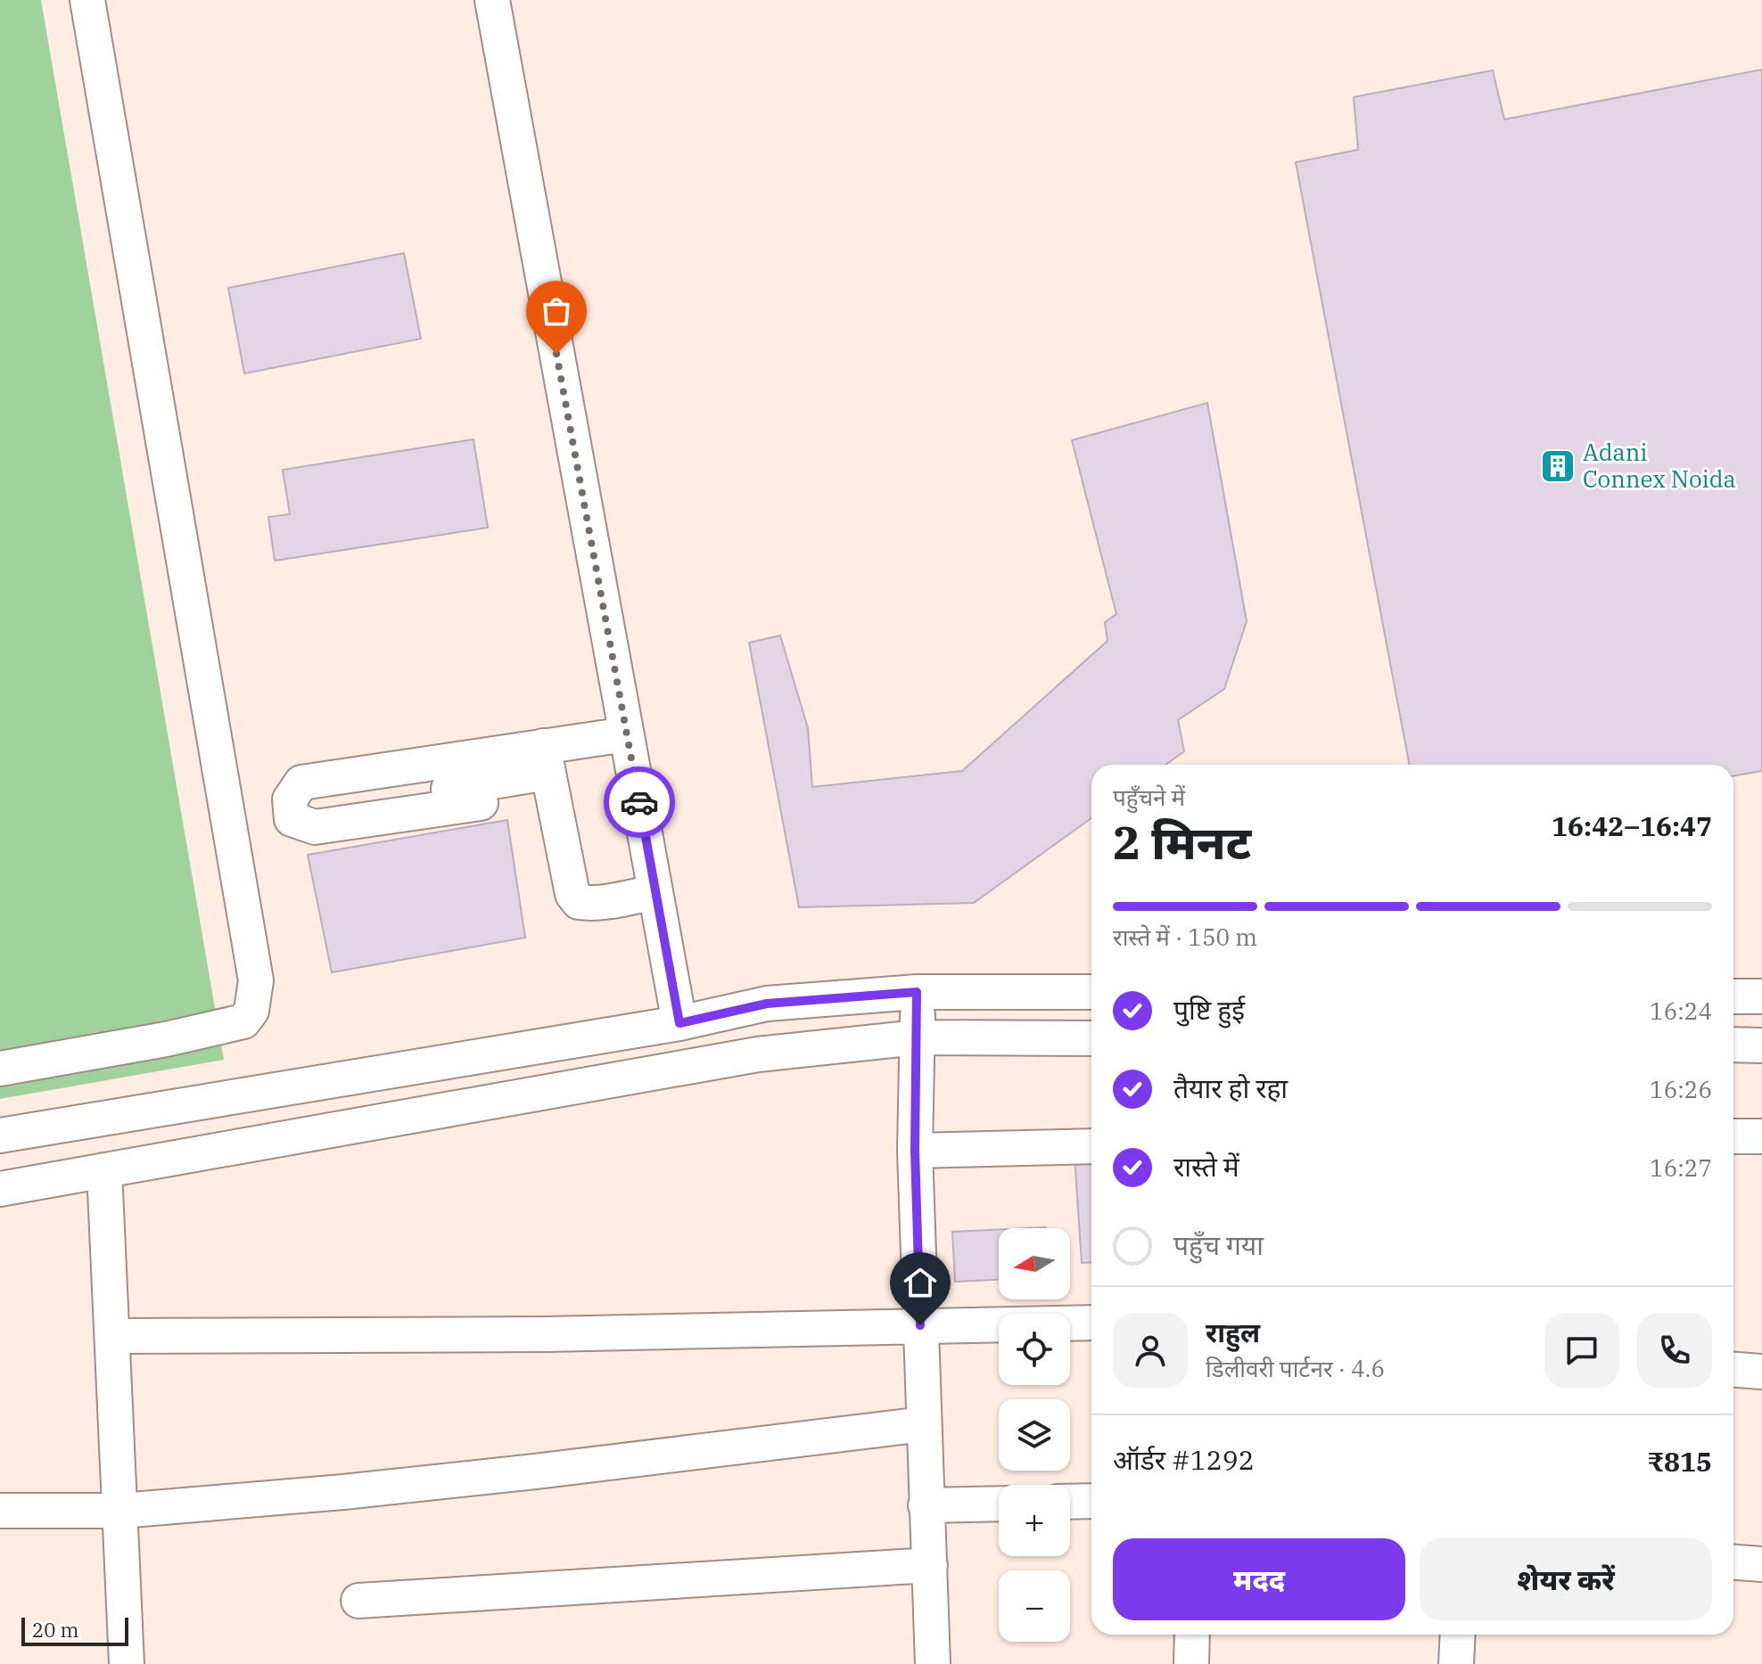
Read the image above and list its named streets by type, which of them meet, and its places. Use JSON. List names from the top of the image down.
{
  "places": {
    "building": ["Adani Connex Noida"]
  },
  "scale_bar": "20 m",
  "north": "left",
  "page": {
    "heading": ["2 मिनट", "पहुँचने में", "16:42–16:47"],
    "panel": [
      "राहुल",
      "डिलीवरी पार्टनर · 4.6",
      "ऑर्डर #1292",
      "₹815"
    ],
    "bar": "रास्ते में · 150 m",
    "list": [
      ["पुष्टि हुई", "16:24"],
      ["तैयार हो रहा", "16:26"],
      ["रास्ते में", "16:27"],
      "पहुँच गया"
    ],
    "map_buttons": ["+", "−"],
    "buttons": ["मदद", "शेयर करें"],
    "scale": "20 m"
  }
}
